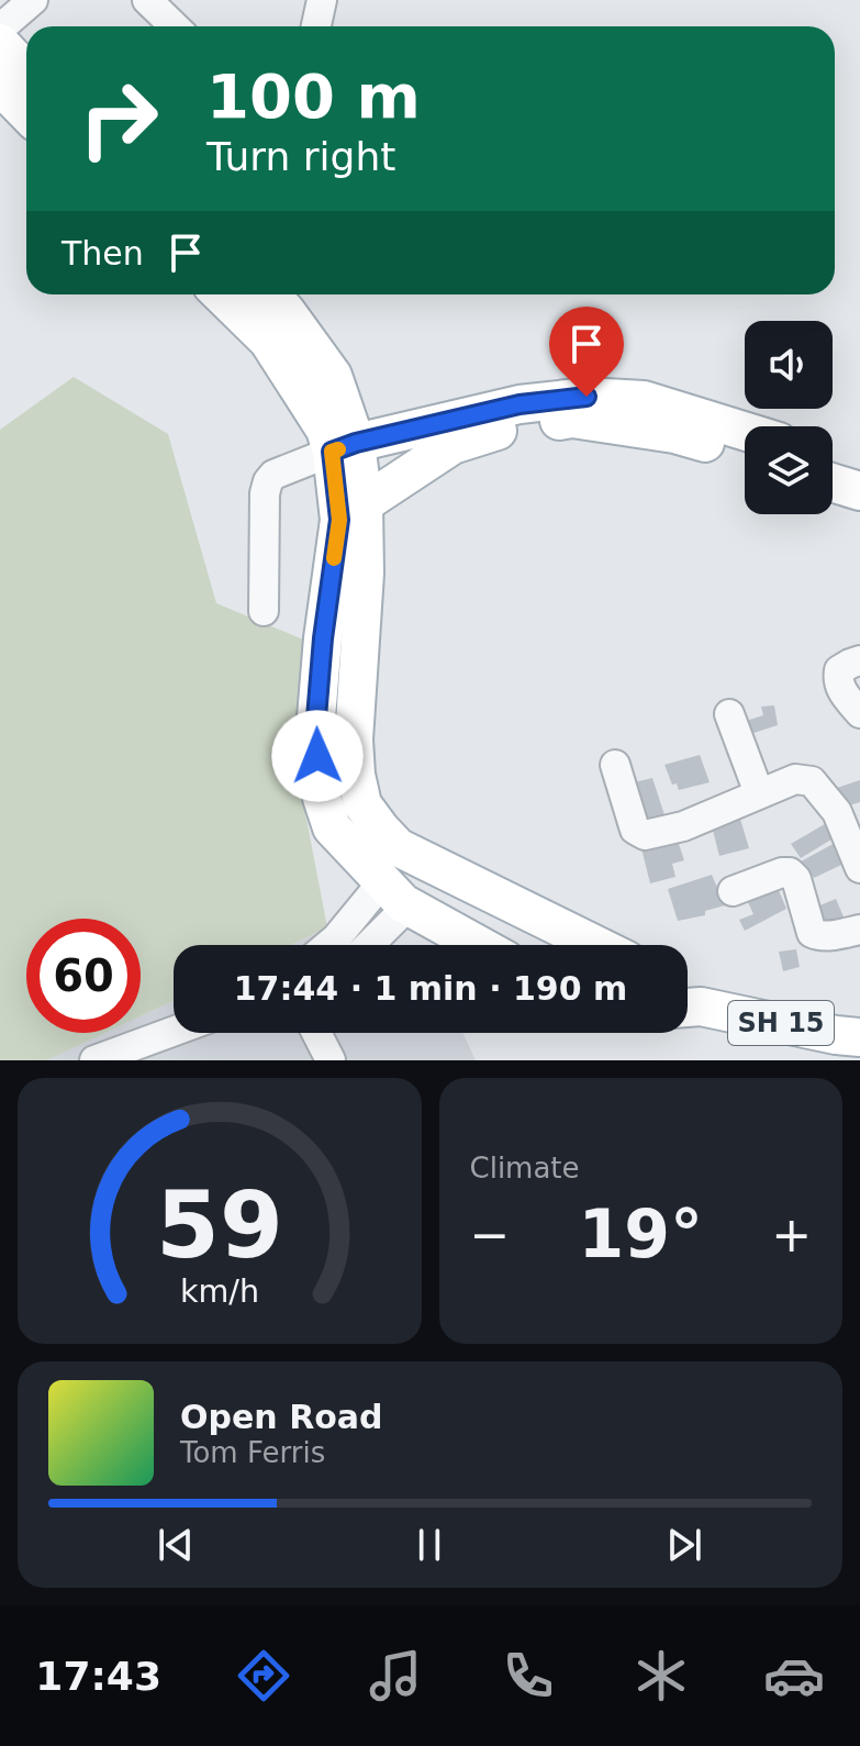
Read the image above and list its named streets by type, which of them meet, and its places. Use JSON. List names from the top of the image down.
{
  "streets": {
    "main road": ["SH 15"]
  },
  "page": {
    "turn": ["100 m", "Turn right"],
    "then": "Then",
    "limit": "60",
    "trip": "17:44 · 1 min · 190 m",
    "tile": "Climate",
    "heat": ["−", "19°", "+"],
    "song": ["Open Road", "Tom Ferris"],
    "tabs": "17:43",
    "gauge": ["59", "km/h"]
  }
}
